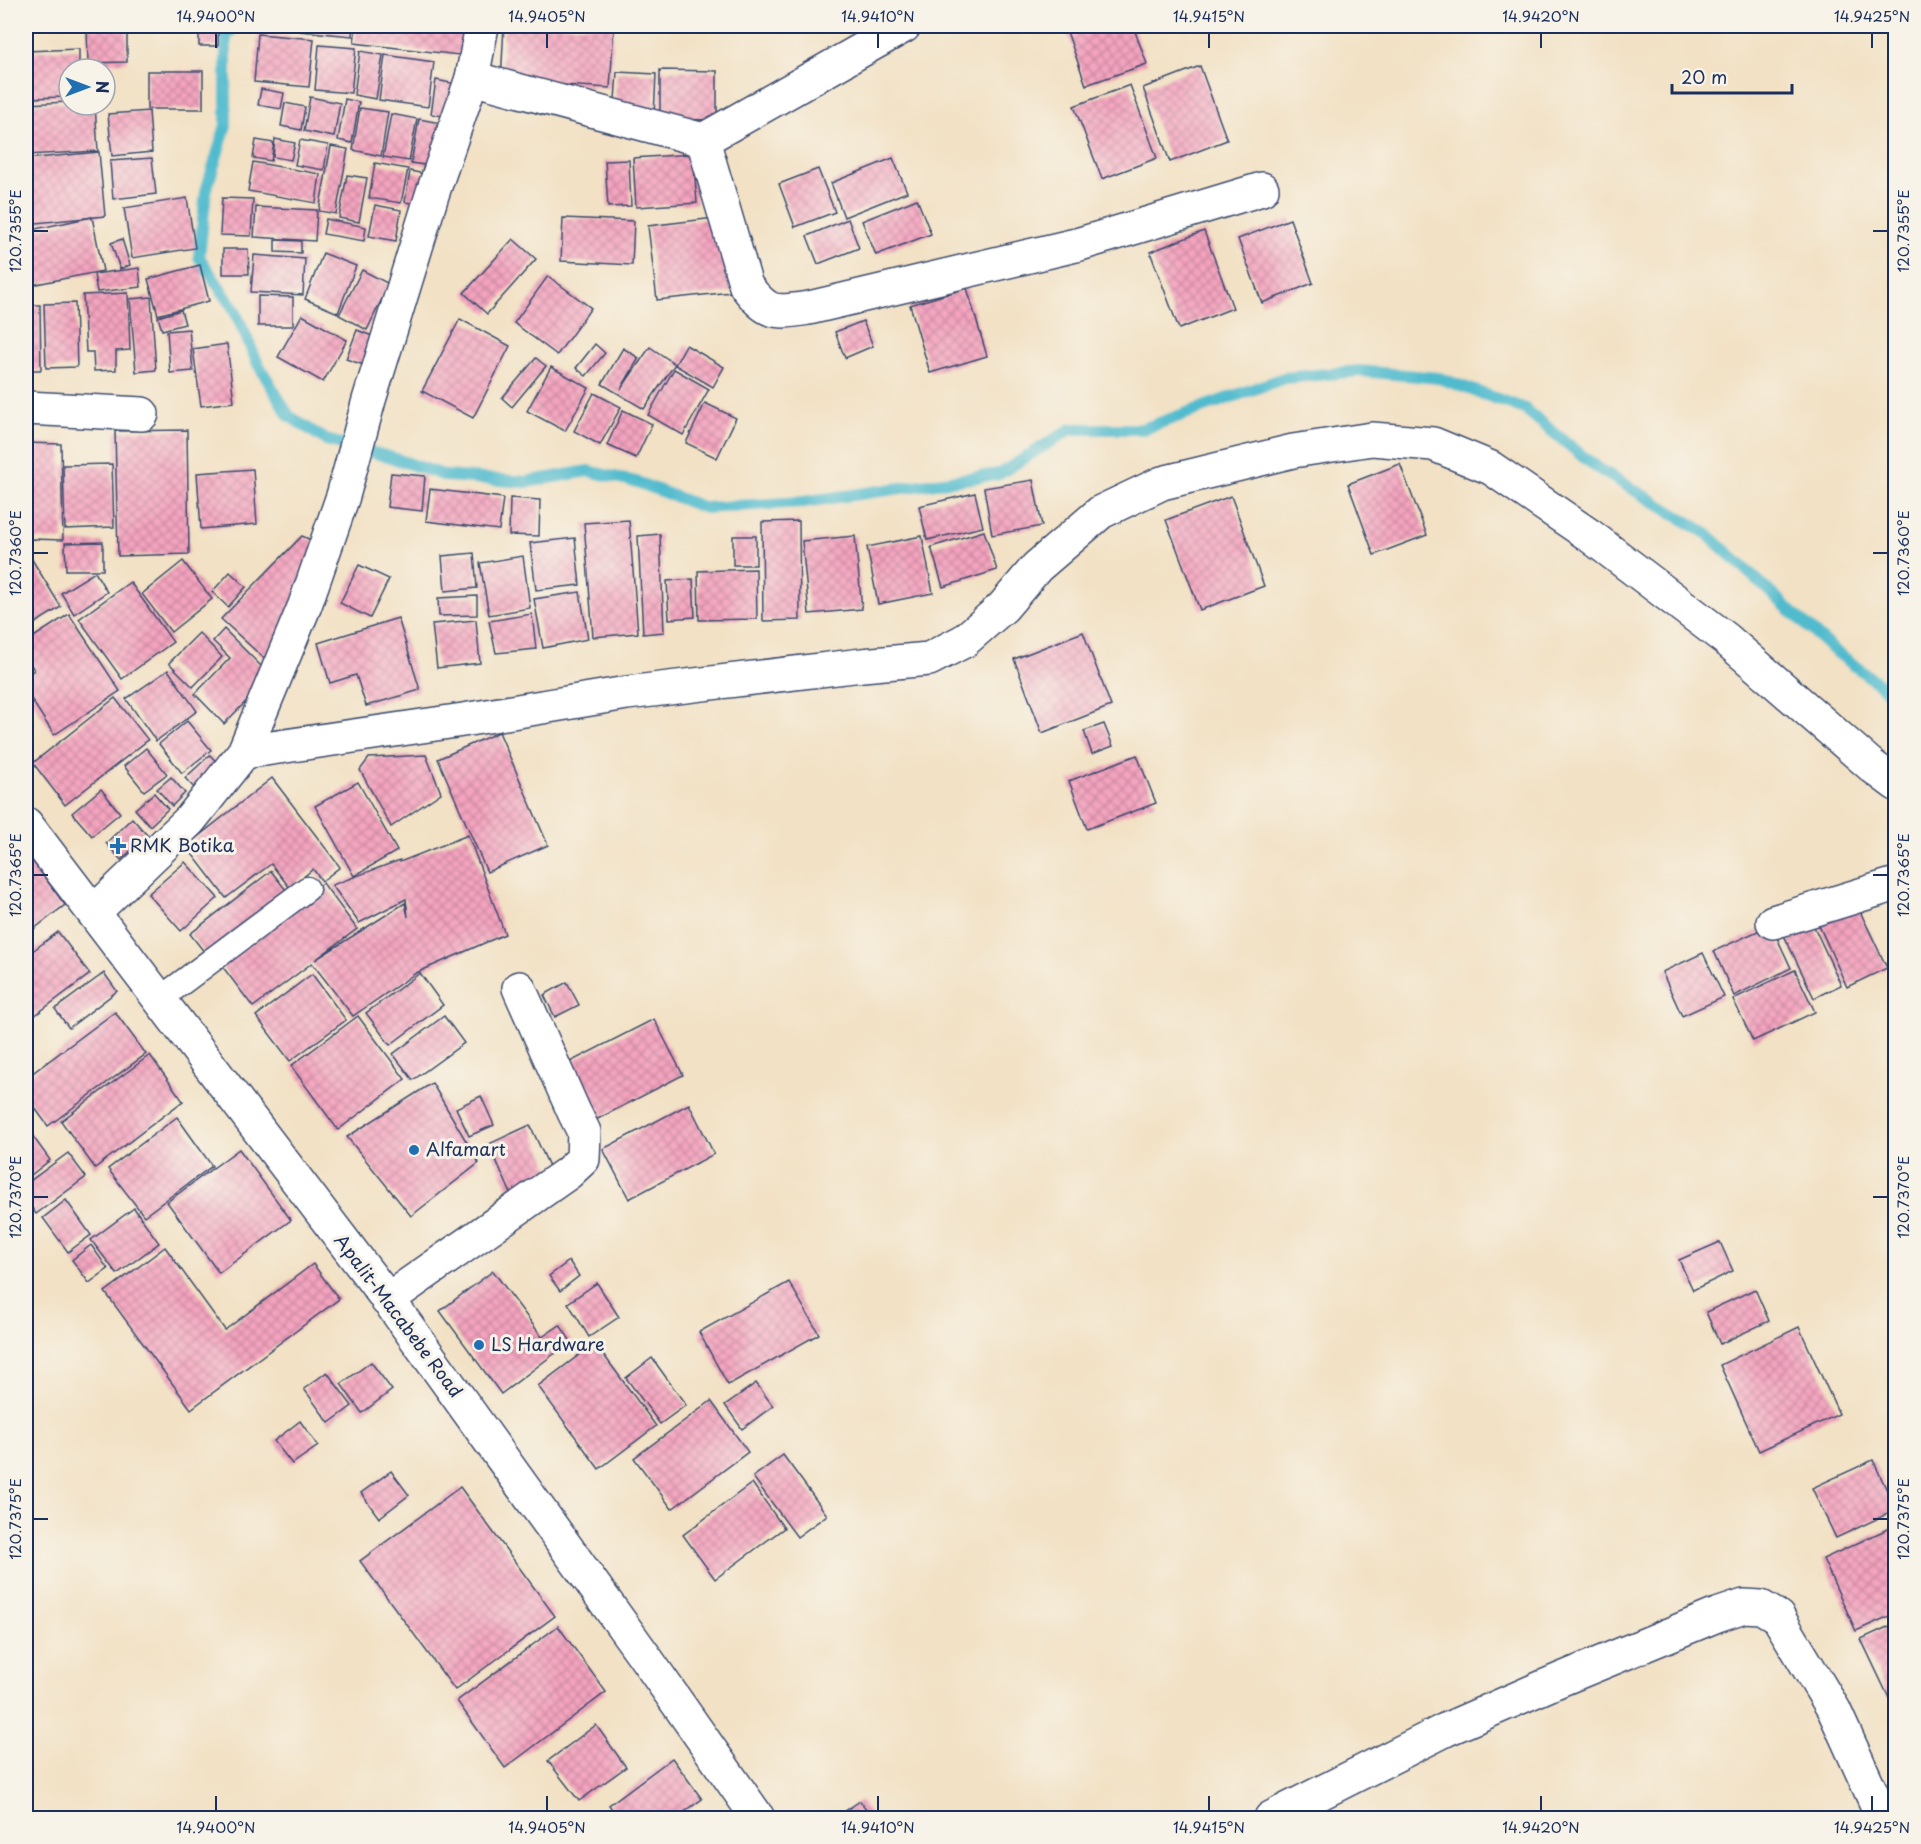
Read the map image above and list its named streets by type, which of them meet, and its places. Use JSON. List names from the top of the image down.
{
  "streets": {
    "street": ["Apalit-Macabebe Road"]
  },
  "places": {
    "health": ["RMK Botika"],
    "other": ["Alfamart", "LS Hardware"]
  },
  "scale_bar": "20 m",
  "north": "right",
  "coordinates": [
    "14.9400°N",
    "14.9405°N",
    "14.9410°N",
    "14.9415°N",
    "14.9420°N",
    "14.9425°N",
    "120.7355°E",
    "120.7360°E",
    "120.7365°E",
    "120.7370°E",
    "120.7375°E"
  ]
}
